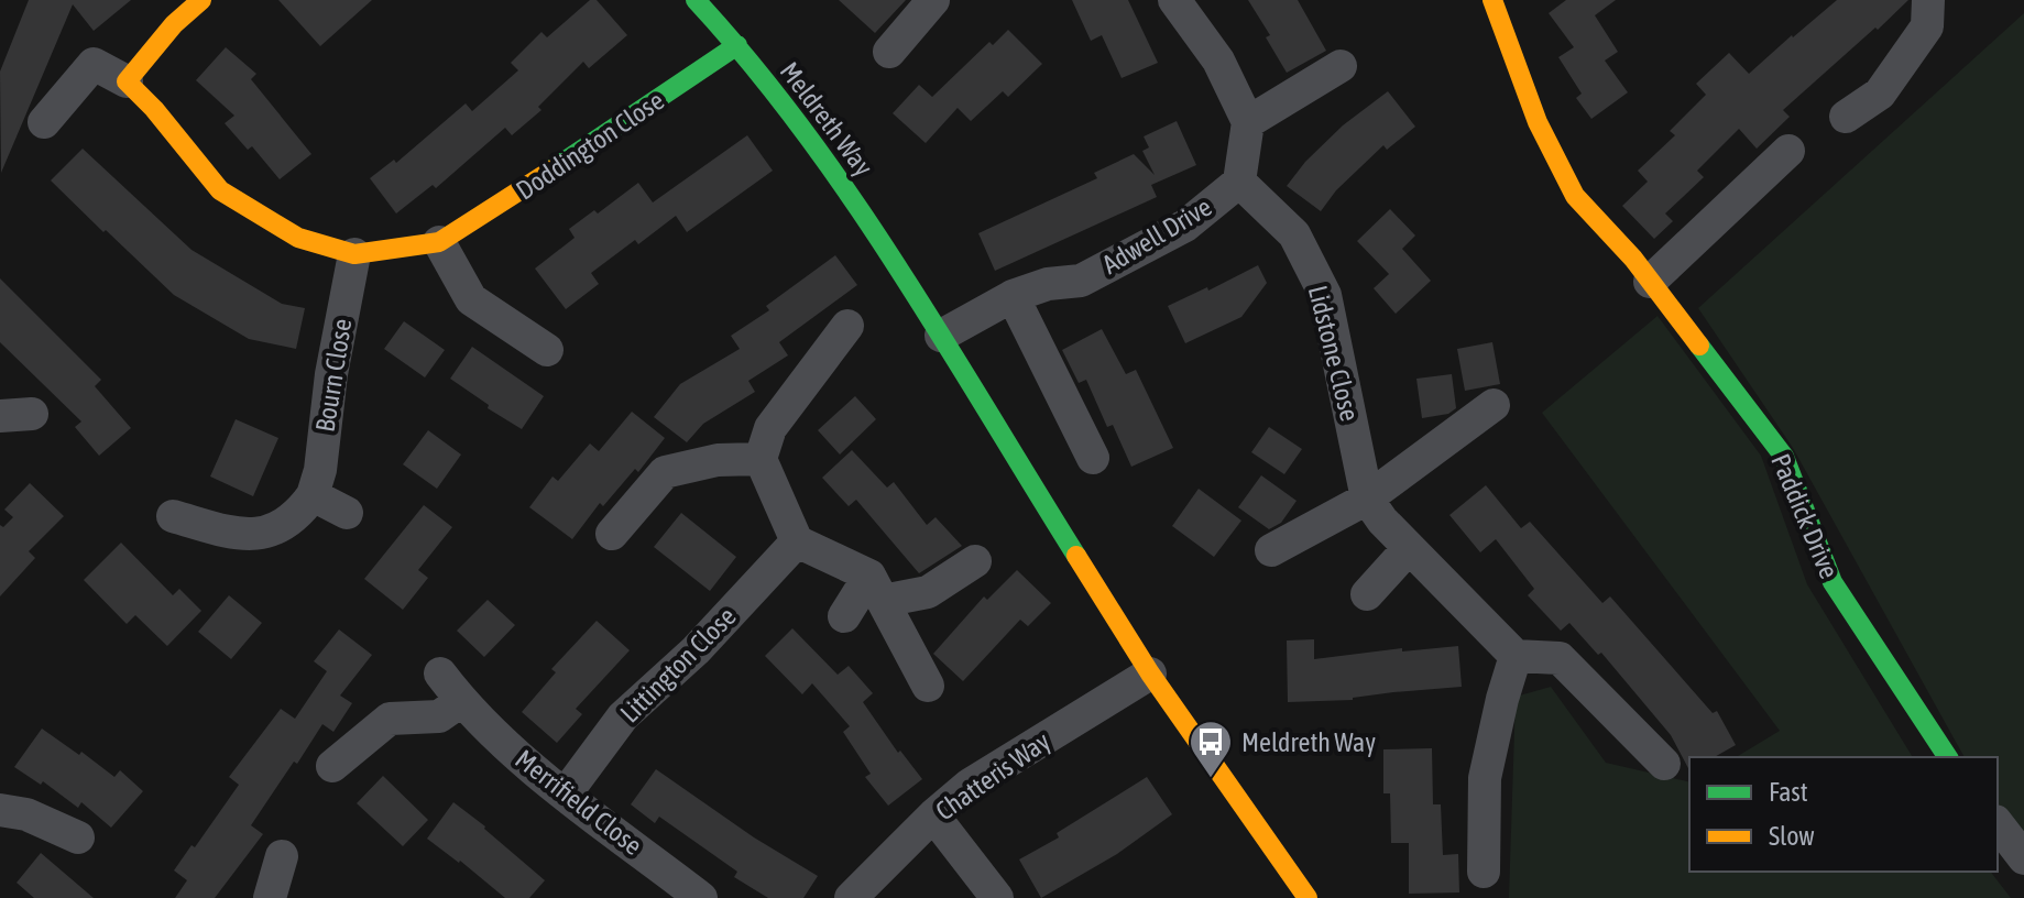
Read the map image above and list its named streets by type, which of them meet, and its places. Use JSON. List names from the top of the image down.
{
  "streets": {
    "street": [
      "Meldreth Way",
      "Doddington Close",
      "Adwell Drive",
      "Lidstone Close",
      "Bourn Close",
      "Paddick Drive",
      "Littington Close",
      "Chatteris Way",
      "Merrifield Close"
    ]
  },
  "crossings": [
    ["Meldreth Way", "Doddington Close"],
    ["Meldreth Way", "Adwell Drive"],
    ["Meldreth Way", "Chatteris Way"],
    ["Doddington Close", "Bourn Close"],
    ["Adwell Drive", "Lidstone Close"],
    ["Littington Close", "Merrifield Close"]
  ],
  "places": {
    "bus stop": ["Meldreth Way"]
  },
  "legend": ["Fast", "Slow"]
}
